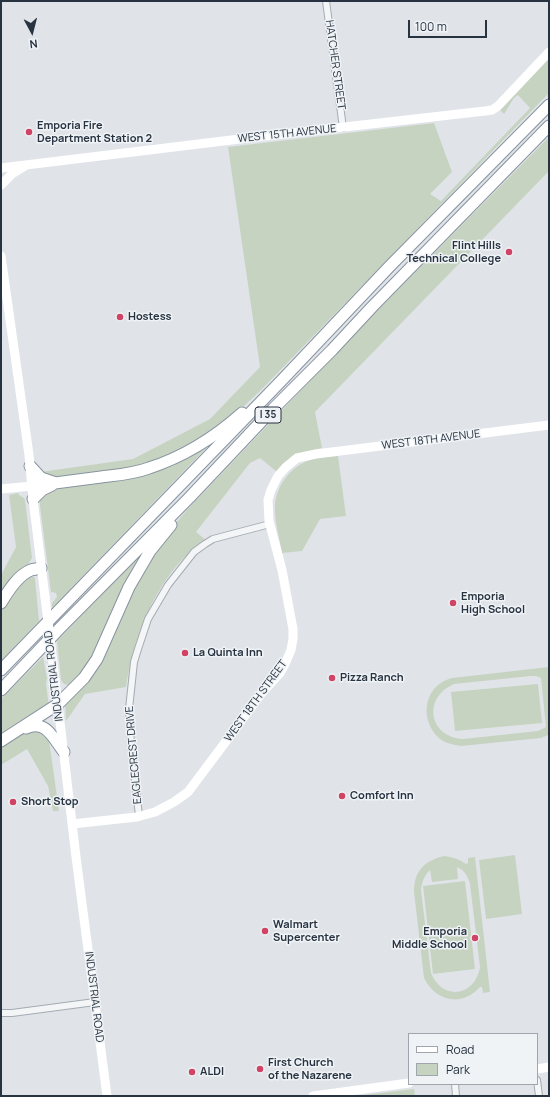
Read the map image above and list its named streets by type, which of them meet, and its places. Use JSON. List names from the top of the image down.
{
  "streets": {
    "highway": ["I 35"],
    "street": [
      "HATCHER STREET",
      "WEST 15TH AVENUE",
      "WEST 18TH AVENUE",
      "INDUSTRIAL ROAD",
      "WEST 18TH STREET",
      "EAGLECREST DRIVE"
    ]
  },
  "crossings": [
    ["HATCHER STREET", "WEST 15TH AVENUE"],
    ["WEST 18TH AVENUE", "WEST 18TH STREET"],
    ["INDUSTRIAL ROAD", "WEST 18TH STREET"],
    ["WEST 18TH STREET", "EAGLECREST DRIVE"]
  ],
  "places": [
    "Emporia Fire Department Station 2",
    "Flint Hills Technical College",
    "Hostess",
    "Emporia High School",
    "La Quinta Inn",
    "Pizza Ranch",
    "Comfort Inn",
    "Short Stop",
    "Walmart Supercenter",
    "Emporia Middle School",
    "First Church of the Nazarene",
    "ALDI"
  ],
  "legend": ["Road", "Park"],
  "scale_bar": "100 m",
  "north": "bottom"
}
